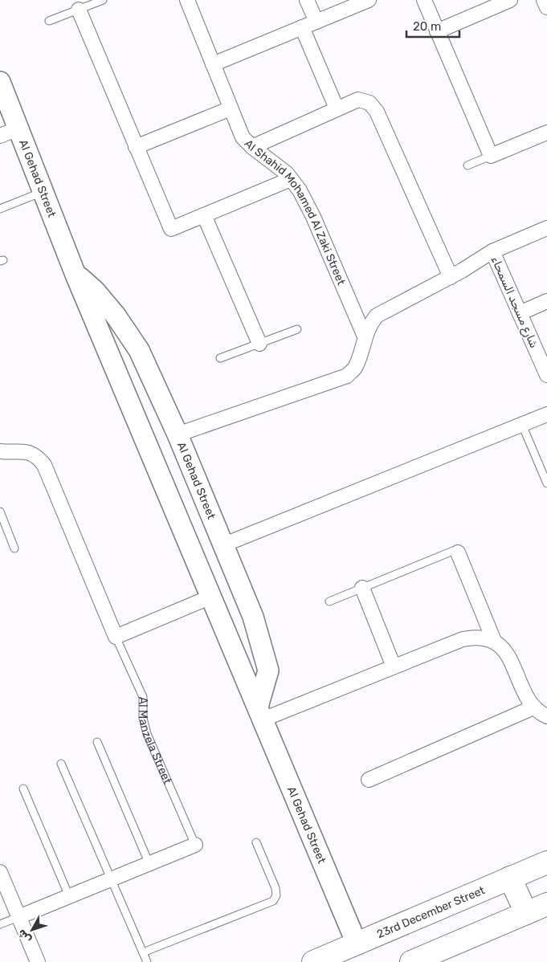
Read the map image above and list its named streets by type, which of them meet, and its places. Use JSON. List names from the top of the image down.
{
  "streets": {
    "main road": ["23rd December Street"],
    "street": [
      "Al Gehad Street",
      "Al Shahid Mohamed Al Zaki Street",
      "شارع مسجد السمحاء",
      "Al Manzela Street"
    ]
  },
  "crossings": [
    ["Al Gehad Street", "23rd December Street"]
  ],
  "scale_bar": "20 m",
  "north": "bottom left"
}
